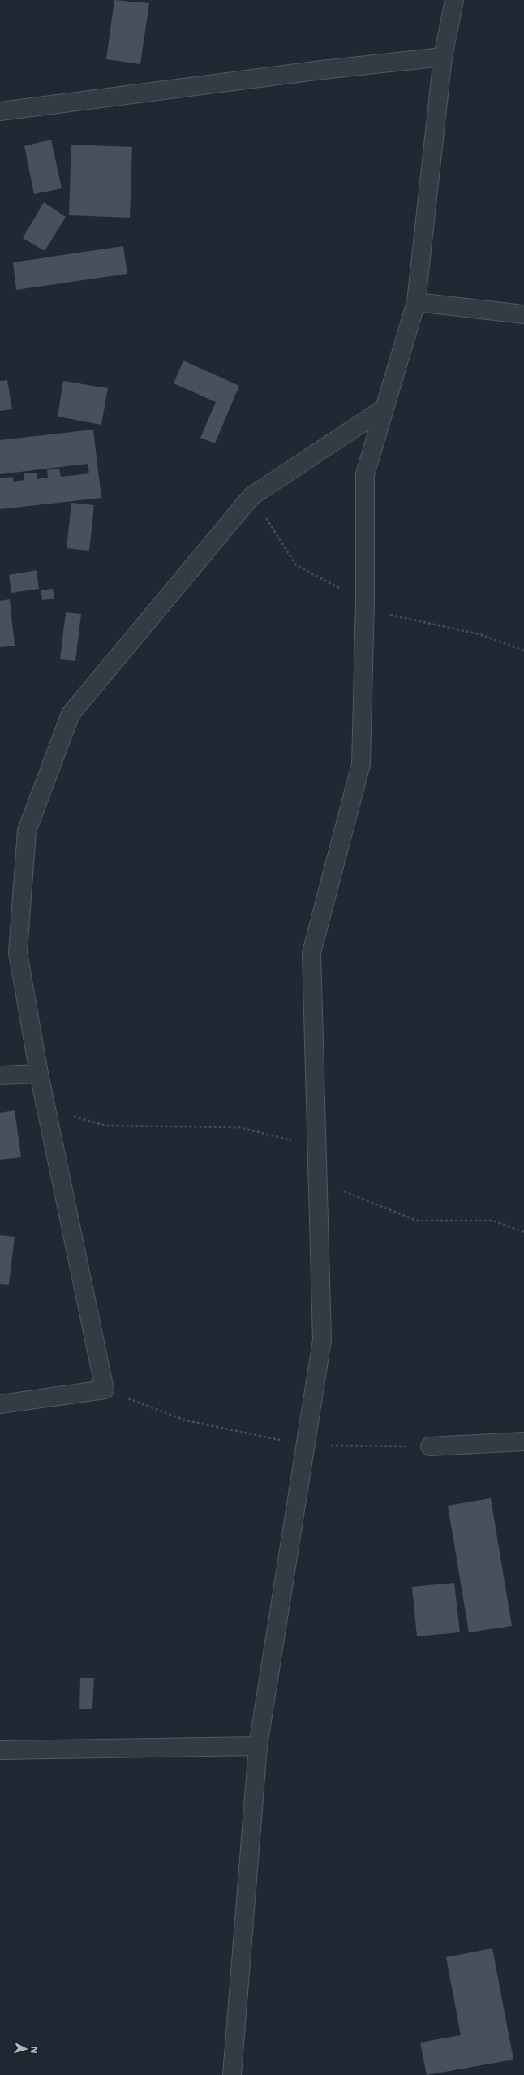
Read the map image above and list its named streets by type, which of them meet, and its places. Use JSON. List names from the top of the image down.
{
  "north": "right"
}
